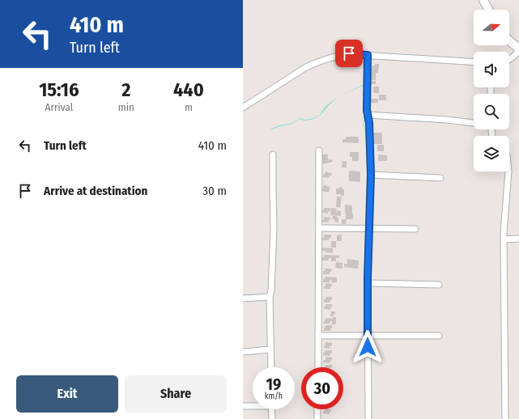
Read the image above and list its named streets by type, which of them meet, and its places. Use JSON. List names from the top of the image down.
{
  "north": "right",
  "page": {
    "turn": ["410 m", "Turn left"],
    "eta": [
      "15:16",
      "Arrival",
      "2",
      "min",
      "440",
      "m"
    ],
    "list": [
      {
        "name": "Turn left",
        "value": "410 m"
      },
      {
        "name": "Arrive at destination",
        "value": "30 m"
      }
    ],
    "speed": "19 km/h",
    "limit": "30",
    "buttons": ["Exit", "Share"]
  }
}
